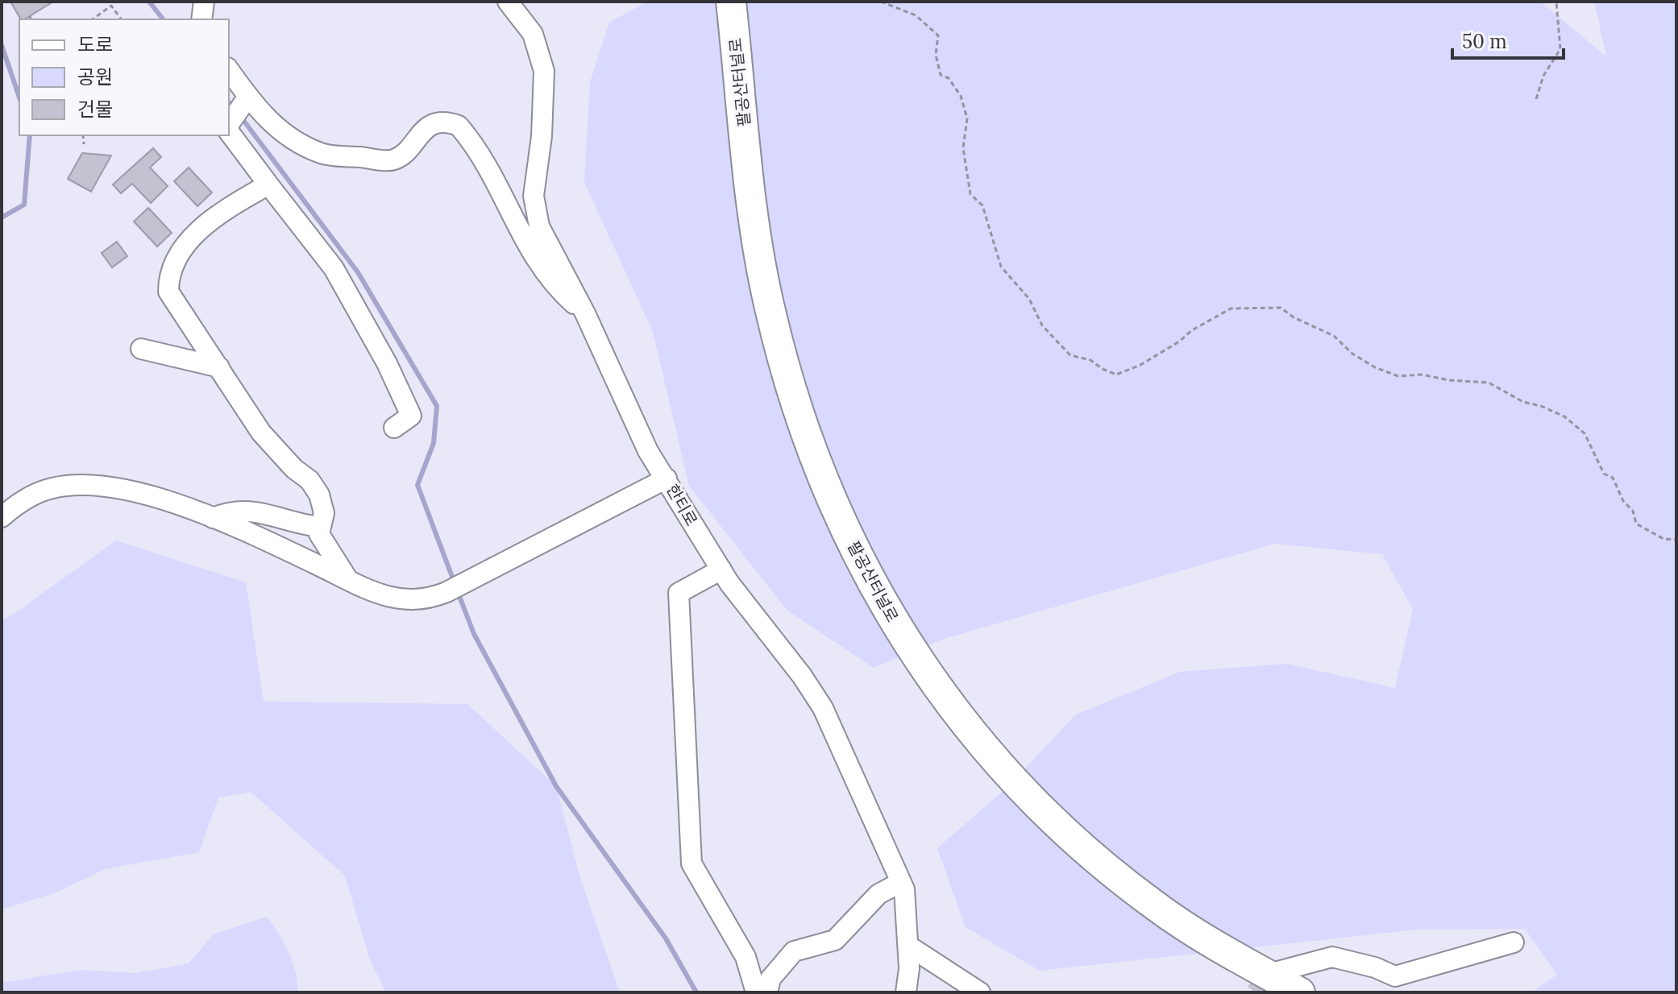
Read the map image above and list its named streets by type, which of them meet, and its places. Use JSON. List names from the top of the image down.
{
  "streets": {
    "highway": ["팔공산터널로"],
    "street": ["한티로"]
  },
  "legend": ["도로", "공원", "건물"],
  "scale_bar": "50 m"
}
